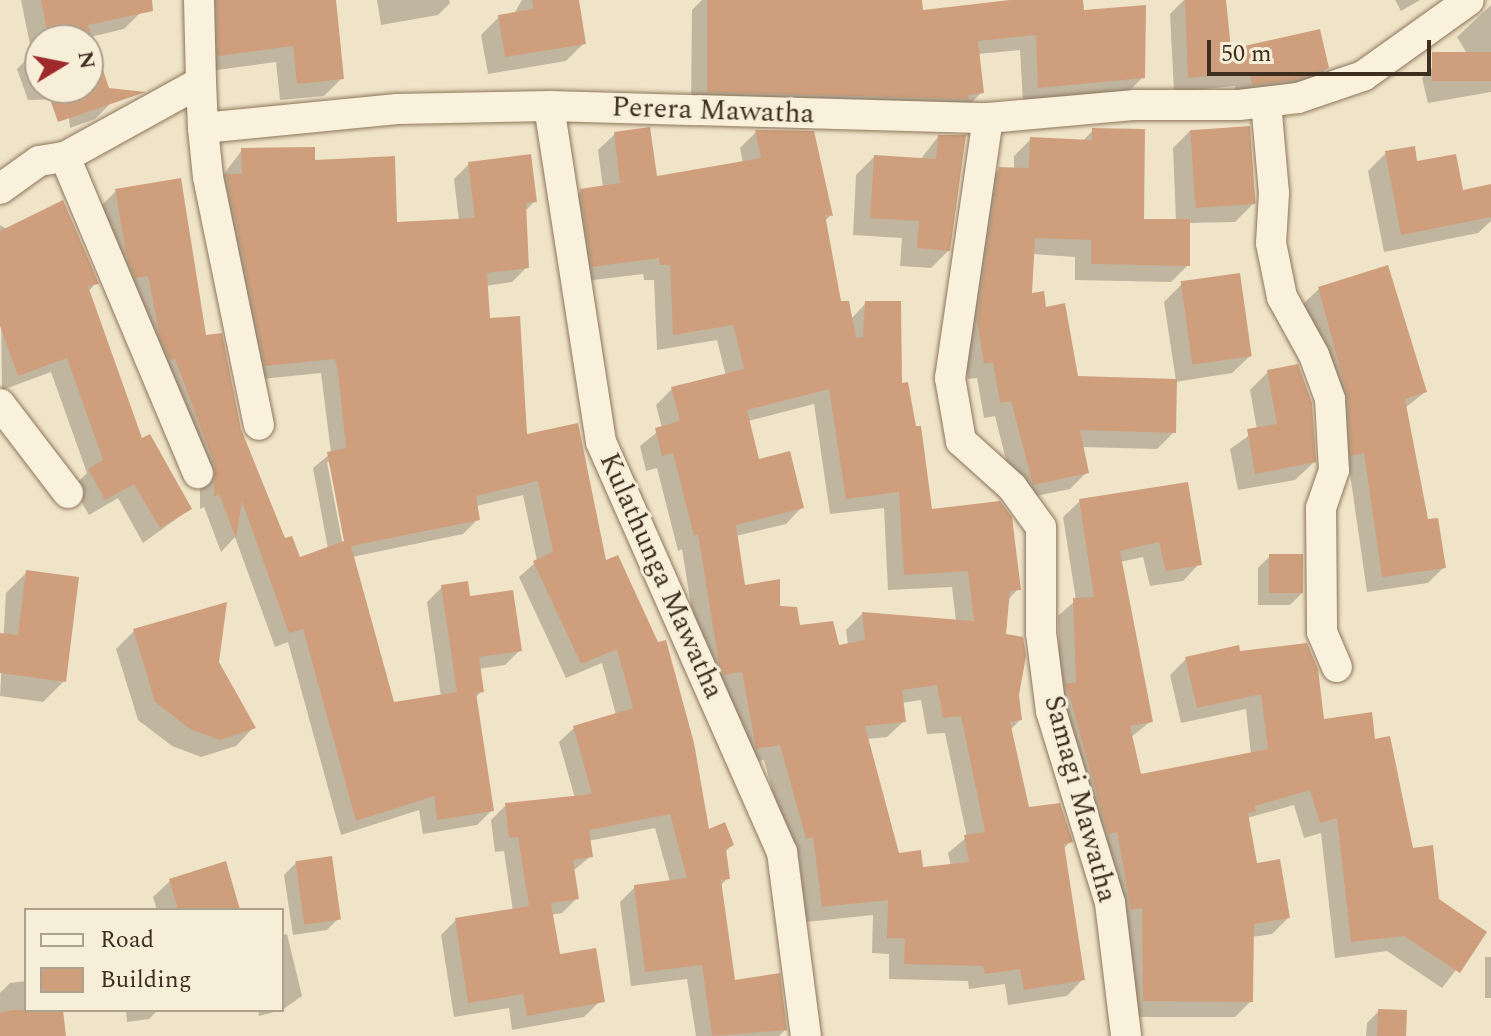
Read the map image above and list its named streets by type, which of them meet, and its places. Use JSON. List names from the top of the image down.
{
  "streets": {
    "street": ["Perera Mawatha", "Kulathunga Mawatha", "Samagi Mawatha"]
  },
  "crossings": [
    ["Perera Mawatha", "Kulathunga Mawatha"],
    ["Perera Mawatha", "Samagi Mawatha"]
  ],
  "legend": ["Road", "Building"],
  "scale_bar": "50 m",
  "north": "right"
}
